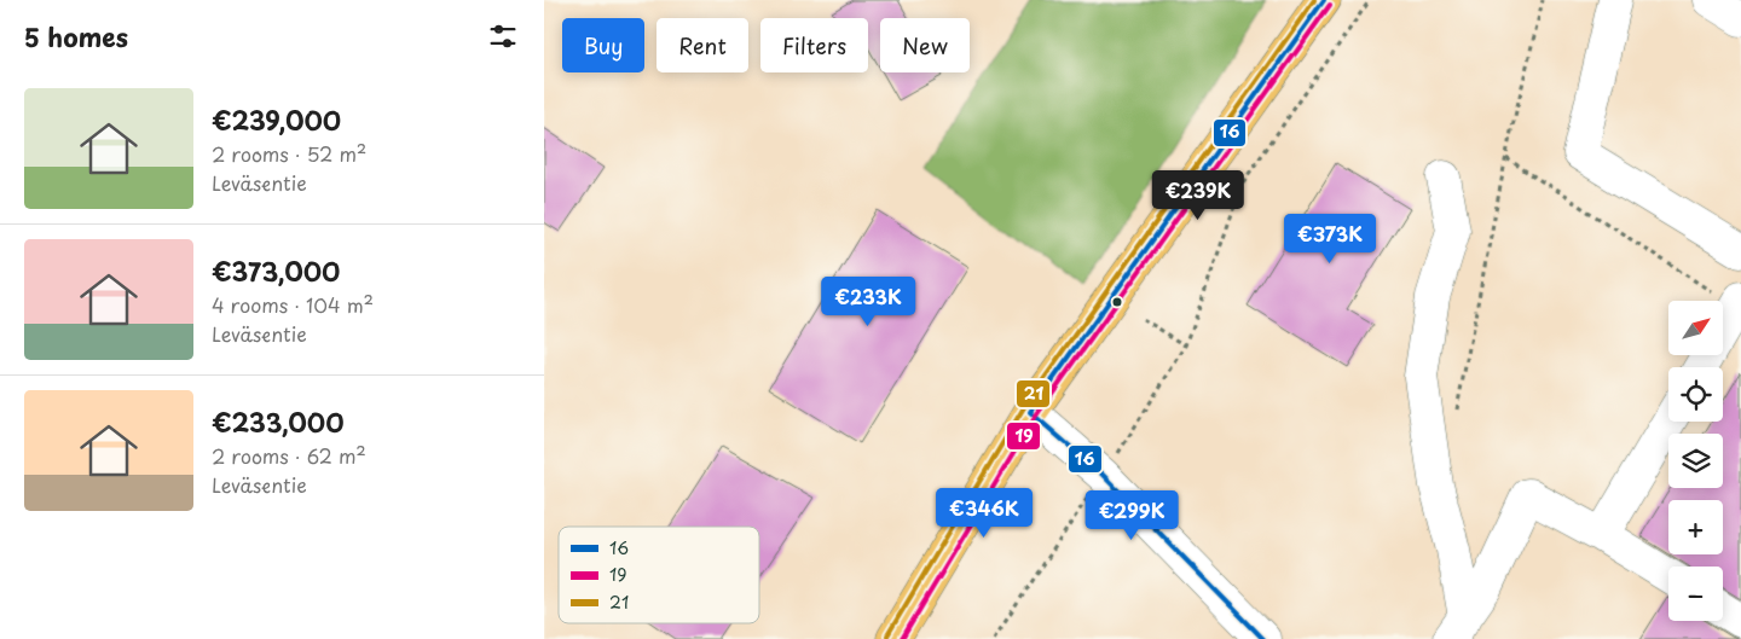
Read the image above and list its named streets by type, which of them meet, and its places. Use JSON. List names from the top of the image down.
{
  "lines": ["transit line 16", "transit line 21", "transit line 19"],
  "legend": ["16", "19", "21"],
  "north": "top right",
  "page": {
    "heading": "5 homes",
    "chip": [
      "Buy",
      "Rent",
      "Filters",
      "New"
    ],
    "list": [
      {
        "name": "€239,000",
        "note": "2 rooms · 52 m² · Leväsentie"
      },
      {
        "name": "€373,000",
        "note": "4 rooms · 104 m² · Leväsentie"
      },
      {
        "name": "€233,000",
        "note": "2 rooms · 62 m² · Leväsentie"
      }
    ],
    "price": [
      "€239K",
      "€373K",
      "€233K",
      "€346K",
      "€299K"
    ],
    "map_buttons": ["+", "−"]
  }
}
